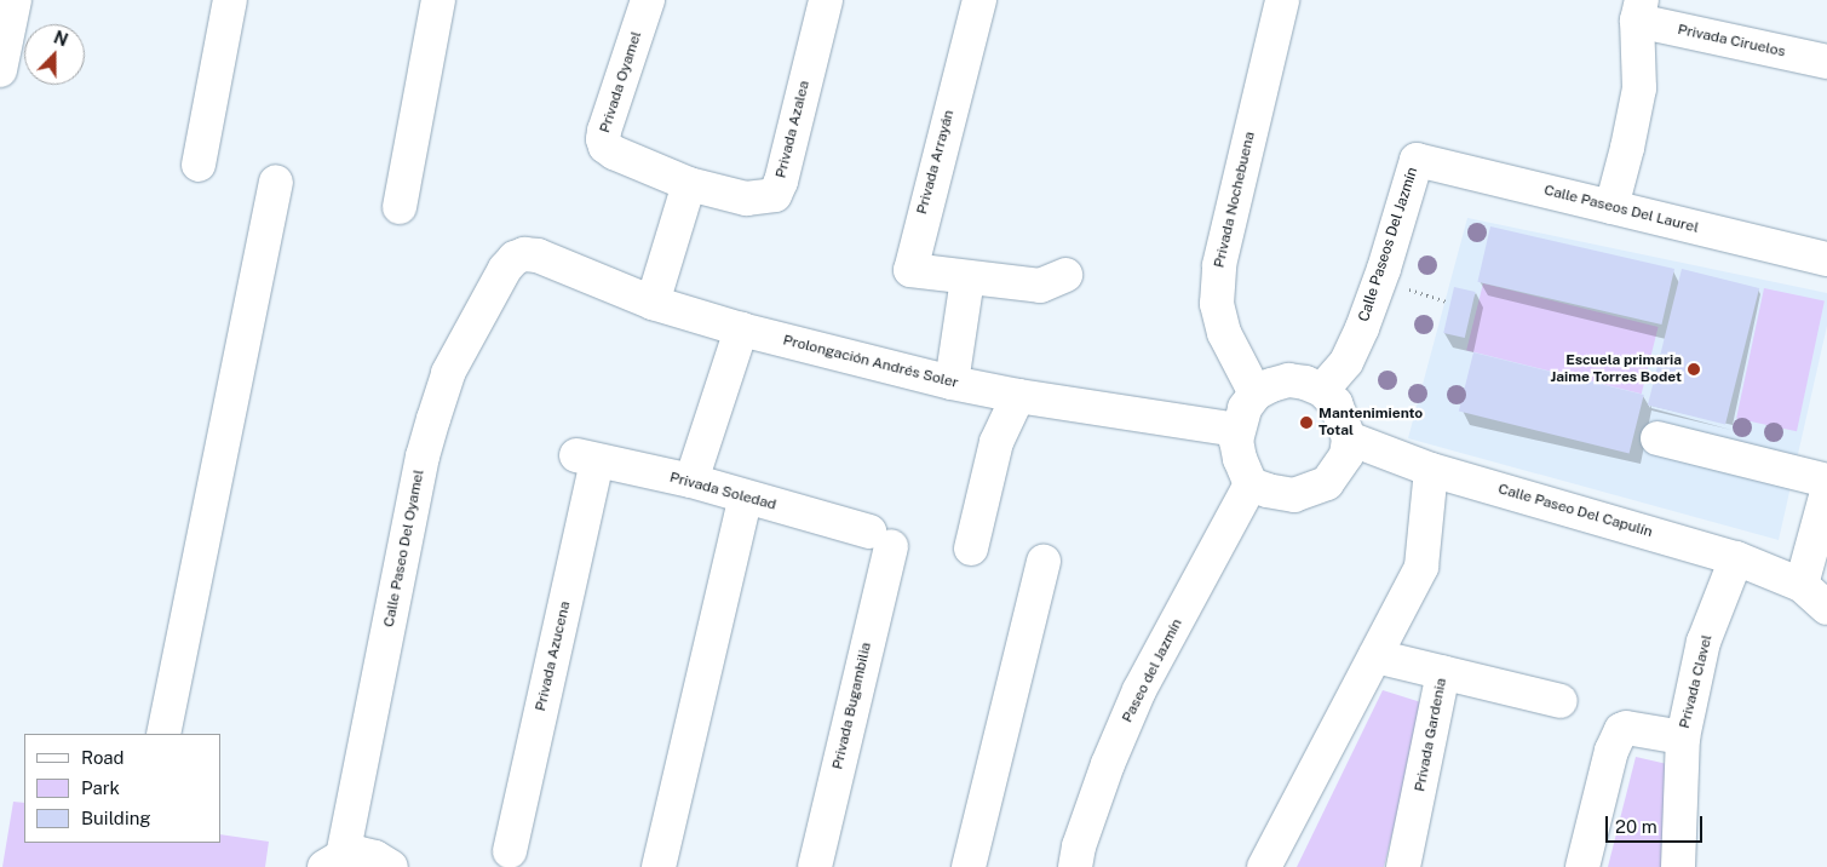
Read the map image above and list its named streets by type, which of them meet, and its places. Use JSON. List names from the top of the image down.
{
  "streets": {
    "street": [
      "Privada Ciruelos",
      "Privada Oyamel",
      "Privada Azalea",
      "Privada Arrayán",
      "Privada Nochebuena",
      "Calle Paseos Del Laurel",
      "Calle Paseos Del Jazmín",
      "Prolongación Andrés Soler",
      "Privada Soledad",
      "Calle Paseo Del Capulín",
      "Calle Paseo Del Oyamel",
      "Privada Azucena",
      "Paseo del Jazmín",
      "Privada Clavel",
      "Privada Bugambilia",
      "Privada Gardenia"
    ]
  },
  "crossings": [
    ["Privada Ciruelos", "Calle Paseos Del Laurel"],
    ["Privada Oyamel", "Privada Azalea"],
    ["Privada Nochebuena", "Calle Paseos Del Jazmín"],
    ["Privada Nochebuena", "Prolongación Andrés Soler"],
    ["Privada Nochebuena", "Calle Paseo Del Capulín"],
    ["Privada Nochebuena", "Paseo del Jazmín"],
    ["Calle Paseos Del Laurel", "Calle Paseos Del Jazmín"],
    ["Calle Paseos Del Jazmín", "Prolongación Andrés Soler"],
    ["Calle Paseos Del Jazmín", "Calle Paseo Del Capulín"],
    ["Calle Paseos Del Jazmín", "Paseo del Jazmín"],
    ["Prolongación Andrés Soler", "Calle Paseo Del Capulín"],
    ["Prolongación Andrés Soler", "Calle Paseo Del Oyamel"],
    ["Prolongación Andrés Soler", "Paseo del Jazmín"],
    ["Privada Soledad", "Privada Azucena"],
    ["Privada Soledad", "Privada Bugambilia"],
    ["Calle Paseo Del Capulín", "Paseo del Jazmín"],
    ["Calle Paseo Del Capulín", "Privada Clavel"]
  ],
  "places": ["Escuela primaria Jaime Torres Bodet", "Mantenimiento Total"],
  "legend": ["Road", "Park", "Building"],
  "scale_bar": "20 m",
  "north": "top"
}
